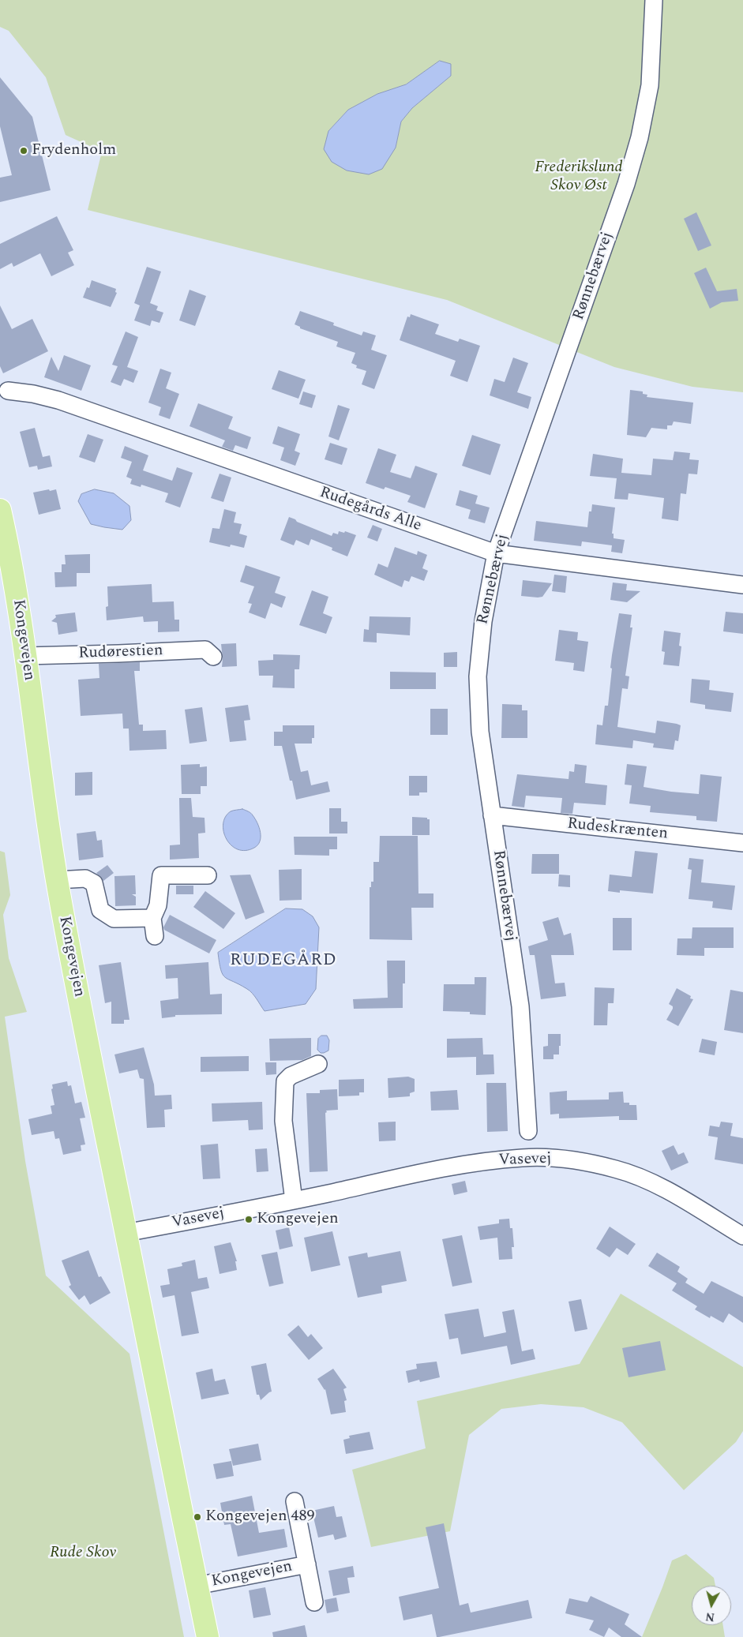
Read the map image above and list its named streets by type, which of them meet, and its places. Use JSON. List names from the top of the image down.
{
  "streets": {
    "main road": ["Kongevejen"],
    "street": [
      "Rønnebærvej",
      "Rudegårds Alle",
      "Rudørestien",
      "Rudeskrænten",
      "Vasevej"
    ]
  },
  "crossings": [
    ["Rønnebærvej", "Rudegårds Alle"],
    ["Rønnebærvej", "Rudeskrænten"],
    ["Kongevejen", "Rudørestien"],
    ["Kongevejen", "Vasevej"]
  ],
  "districts": ["RUDEGÅRD"],
  "parks": ["Frederikslund Skov Øst", "Rude Skov"],
  "places": ["Frydenholm", "Kongevejen", "Kongevejen 489"],
  "north": "bottom"
}
